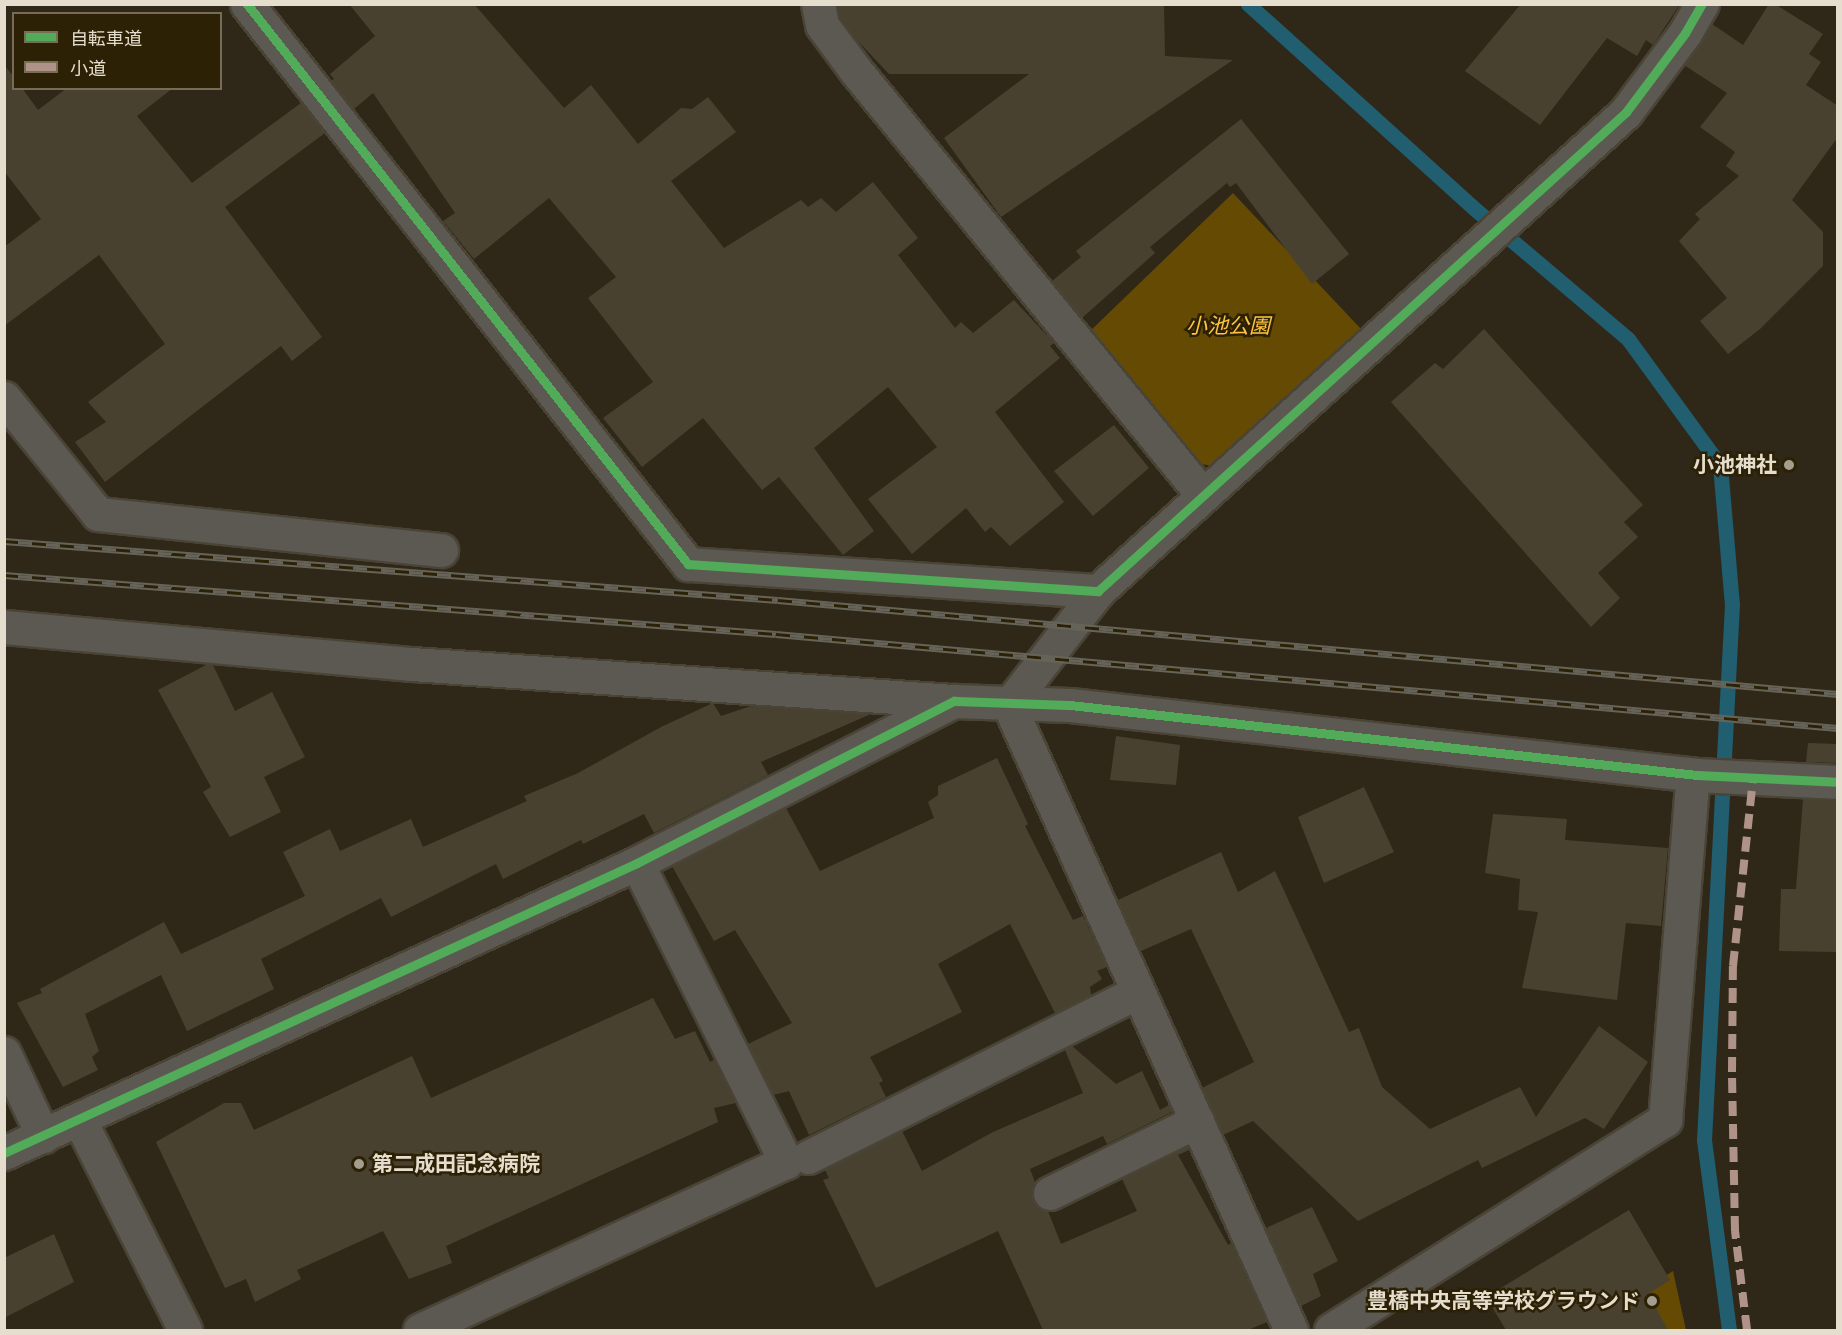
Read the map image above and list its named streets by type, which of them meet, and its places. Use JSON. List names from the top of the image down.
{
  "parks": ["小池公園"],
  "places": ["小池神社", "第二成田記念病院", "豊橋中央高等学校グラウンド"],
  "legend": ["自転車道", "小道"]
}
